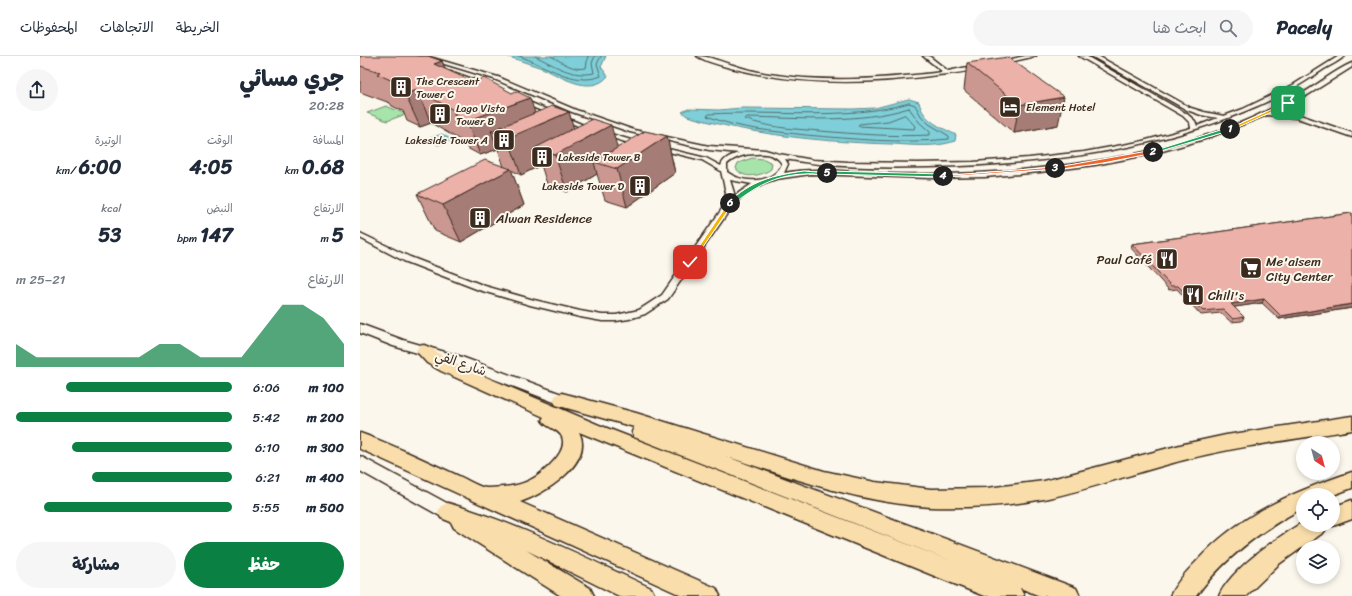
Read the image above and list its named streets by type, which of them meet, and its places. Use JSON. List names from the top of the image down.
{
  "streets": {
    "street": ["شارع الفي"]
  },
  "places": {
    "building": [
      "The Crescent Tower C",
      "Lago Vista Tower B",
      "Lakeside Tower A",
      "Lakeside Tower B",
      "Lakeside Tower D",
      "Alwan Residence"
    ],
    "hotel": ["Element Hotel"],
    "restaurant": ["Paul Café", "Chili's"],
    "supermarket": ["Me'aisem City Center"]
  },
  "north": "bottom right",
  "page": {
    "header": "Pacely",
    "search": "ابحث هنا",
    "nav": ["الخريطة", "الاتجاهات", "المحفوظات"],
    "heading": ["جري مسائي", "20:28"],
    "pins": [
      "1",
      "2",
      "3",
      "5",
      "4",
      "6"
    ],
    "stats": [
      ["المسافة", "0.68 km"],
      ["الوقت", "4:05"],
      ["الوتيرة", "6:00 /km"],
      ["الارتفاع", "5 m"],
      ["النبض", "147 bpm"],
      ["kcal", "53"]
    ],
    "chart": ["الارتفاع", "21–25 m"],
    "list": [
      {
        "name": "100 m",
        "note": "6:06"
      },
      {
        "name": "200 m",
        "note": "5:42"
      },
      {
        "name": "300 m",
        "note": "6:10"
      },
      {
        "name": "400 m",
        "note": "6:21"
      },
      {
        "name": "500 m",
        "note": "5:55"
      }
    ],
    "buttons": ["حفظ", "مشاركة"]
  }
}
